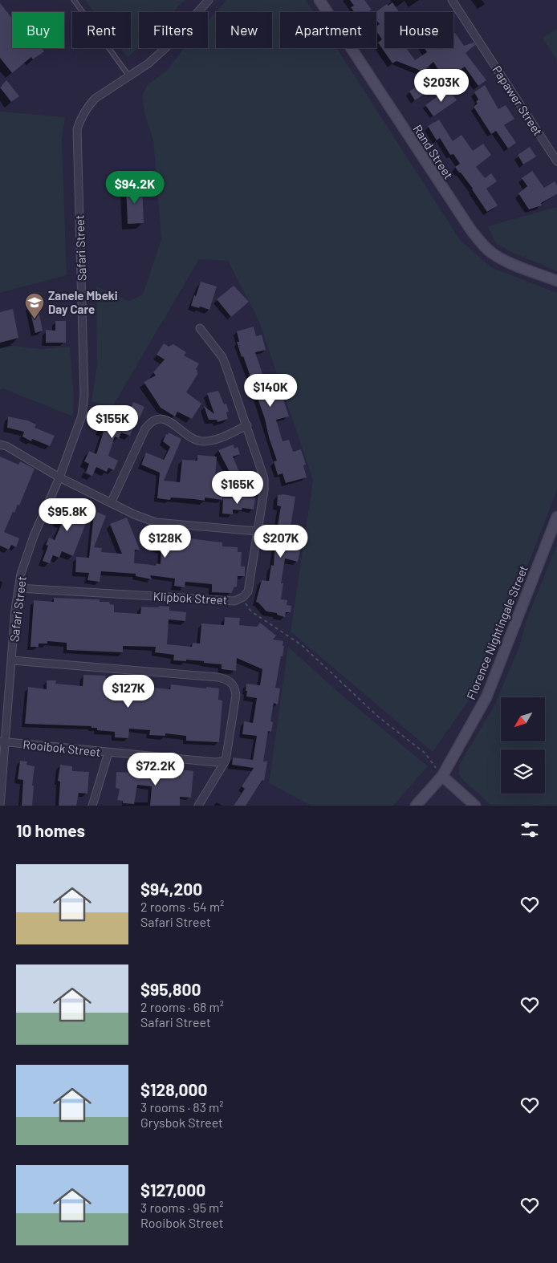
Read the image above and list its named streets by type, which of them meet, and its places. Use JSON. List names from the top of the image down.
{
  "streets": {
    "street": [
      "Papawer Street",
      "Rand Street",
      "Safari Street",
      "Klipbok Street",
      "Florence Nightingale Street",
      "Rooibok Street"
    ]
  },
  "crossings": [
    ["Safari Street", "Klipbok Street"],
    ["Safari Street", "Rooibok Street"]
  ],
  "places": {
    "school or university": ["Zanele Mbeki Day Care"]
  },
  "north": "bottom left",
  "page": {
    "chip": [
      "Buy",
      "Rent",
      "Filters",
      "New",
      "Apartment",
      "House"
    ],
    "price": [
      "$203K",
      "$94.2K",
      "$140K",
      "$155K",
      "$165K",
      "$95.8K",
      "$128K",
      "$207K",
      "$127K",
      "$72.2K"
    ],
    "heading": "10 homes",
    "list": [
      {
        "name": "$94,200",
        "note": "2 rooms · 54 m² · Safari Street"
      },
      {
        "name": "$95,800",
        "note": "2 rooms · 68 m² · Safari Street"
      },
      {
        "name": "$128,000",
        "note": "3 rooms · 83 m² · Grysbok Street"
      },
      {
        "name": "$127,000",
        "note": "3 rooms · 95 m² · Rooibok Street"
      }
    ]
  }
}
